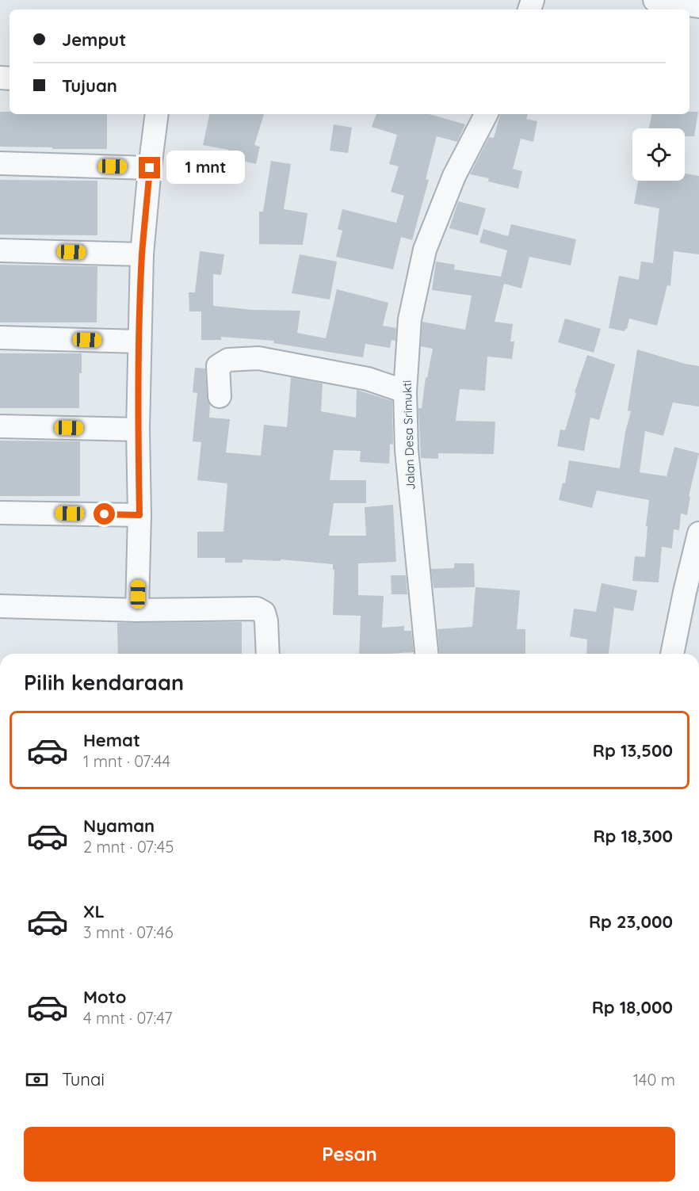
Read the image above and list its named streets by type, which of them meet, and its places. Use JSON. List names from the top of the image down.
{
  "streets": {
    "street": ["Jalan Desa Srimukti"]
  },
  "page": {
    "banner": ["Jemput", "Tujuan"],
    "bubble": "1 mnt",
    "heading": "Pilih kendaraan",
    "list": [
      {
        "name": "Hemat",
        "note": "1 mnt · 07:44",
        "value": "Rp 13,500"
      },
      {
        "name": "Nyaman",
        "note": "2 mnt · 07:45",
        "value": "Rp 18,300"
      },
      {
        "name": "XL",
        "note": "3 mnt · 07:46",
        "value": "Rp 23,000"
      },
      {
        "name": "Moto",
        "note": "4 mnt · 07:47",
        "value": "Rp 18,000"
      }
    ],
    "pay": ["Tunai", "140 m"],
    "buttons": "Pesan"
  }
}
